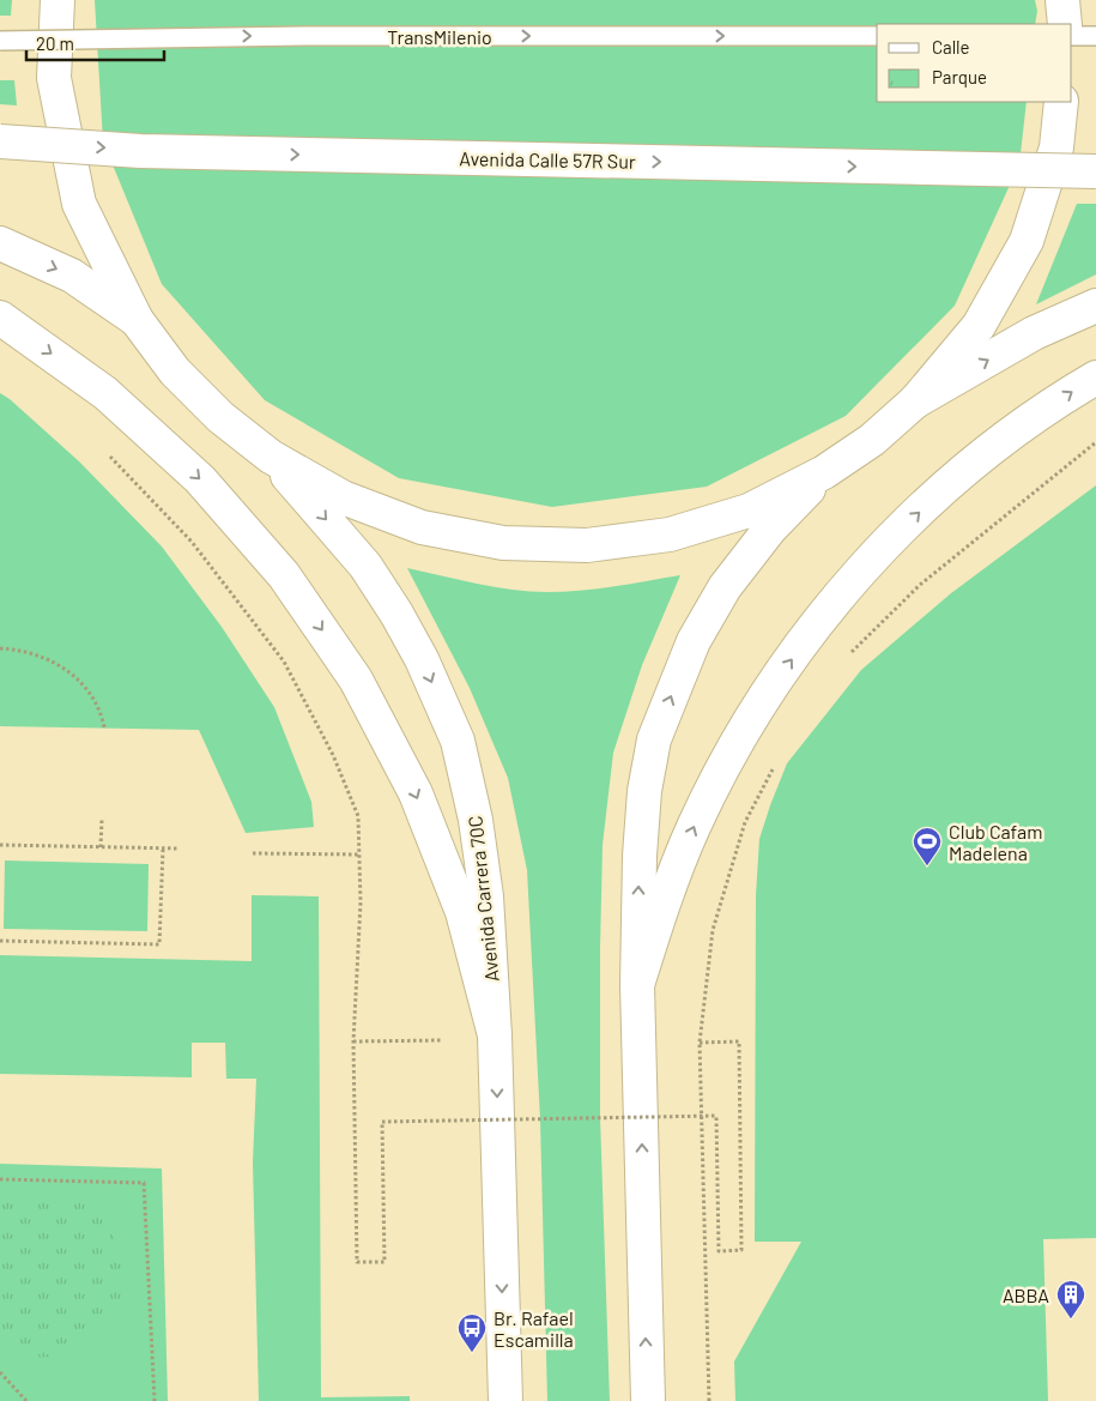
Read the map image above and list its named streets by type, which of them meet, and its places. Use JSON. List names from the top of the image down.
{
  "streets": {
    "main road": ["Avenida Calle 57R Sur", "Avenida Carrera 70C"],
    "lane": ["TransMilenio"]
  },
  "one_way": ["TransMilenio", "Avenida Calle 57R Sur"],
  "places": {
    "sports": ["Club Cafam Madelena"],
    "building": ["ABBA"],
    "bus stop": ["Br. Rafael Escamilla"]
  },
  "legend": ["Calle", "Parque"],
  "scale_bar": "20 m"
}
